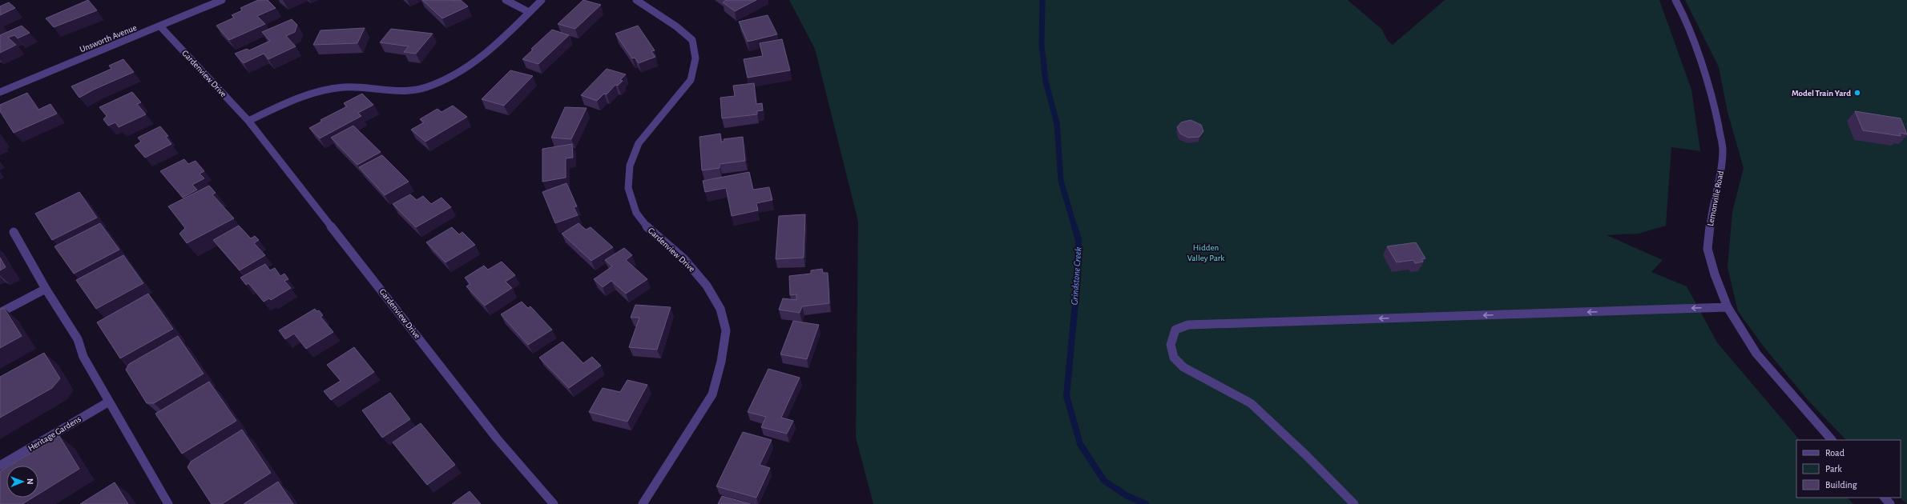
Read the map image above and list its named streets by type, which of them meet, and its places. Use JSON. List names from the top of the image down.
{
  "streets": {
    "street": [
      "Unsworth Avenue",
      "Gardenview Drive",
      "Lemonville Road",
      "Heritage Gardens"
    ]
  },
  "crossings": [
    ["Unsworth Avenue", "Gardenview Drive"]
  ],
  "water": ["Grindstone Creek"],
  "parks": ["Hidden Valley Park"],
  "places": ["Model Train Yard"],
  "legend": ["Road", "Park", "Building"],
  "north": "right"
}
